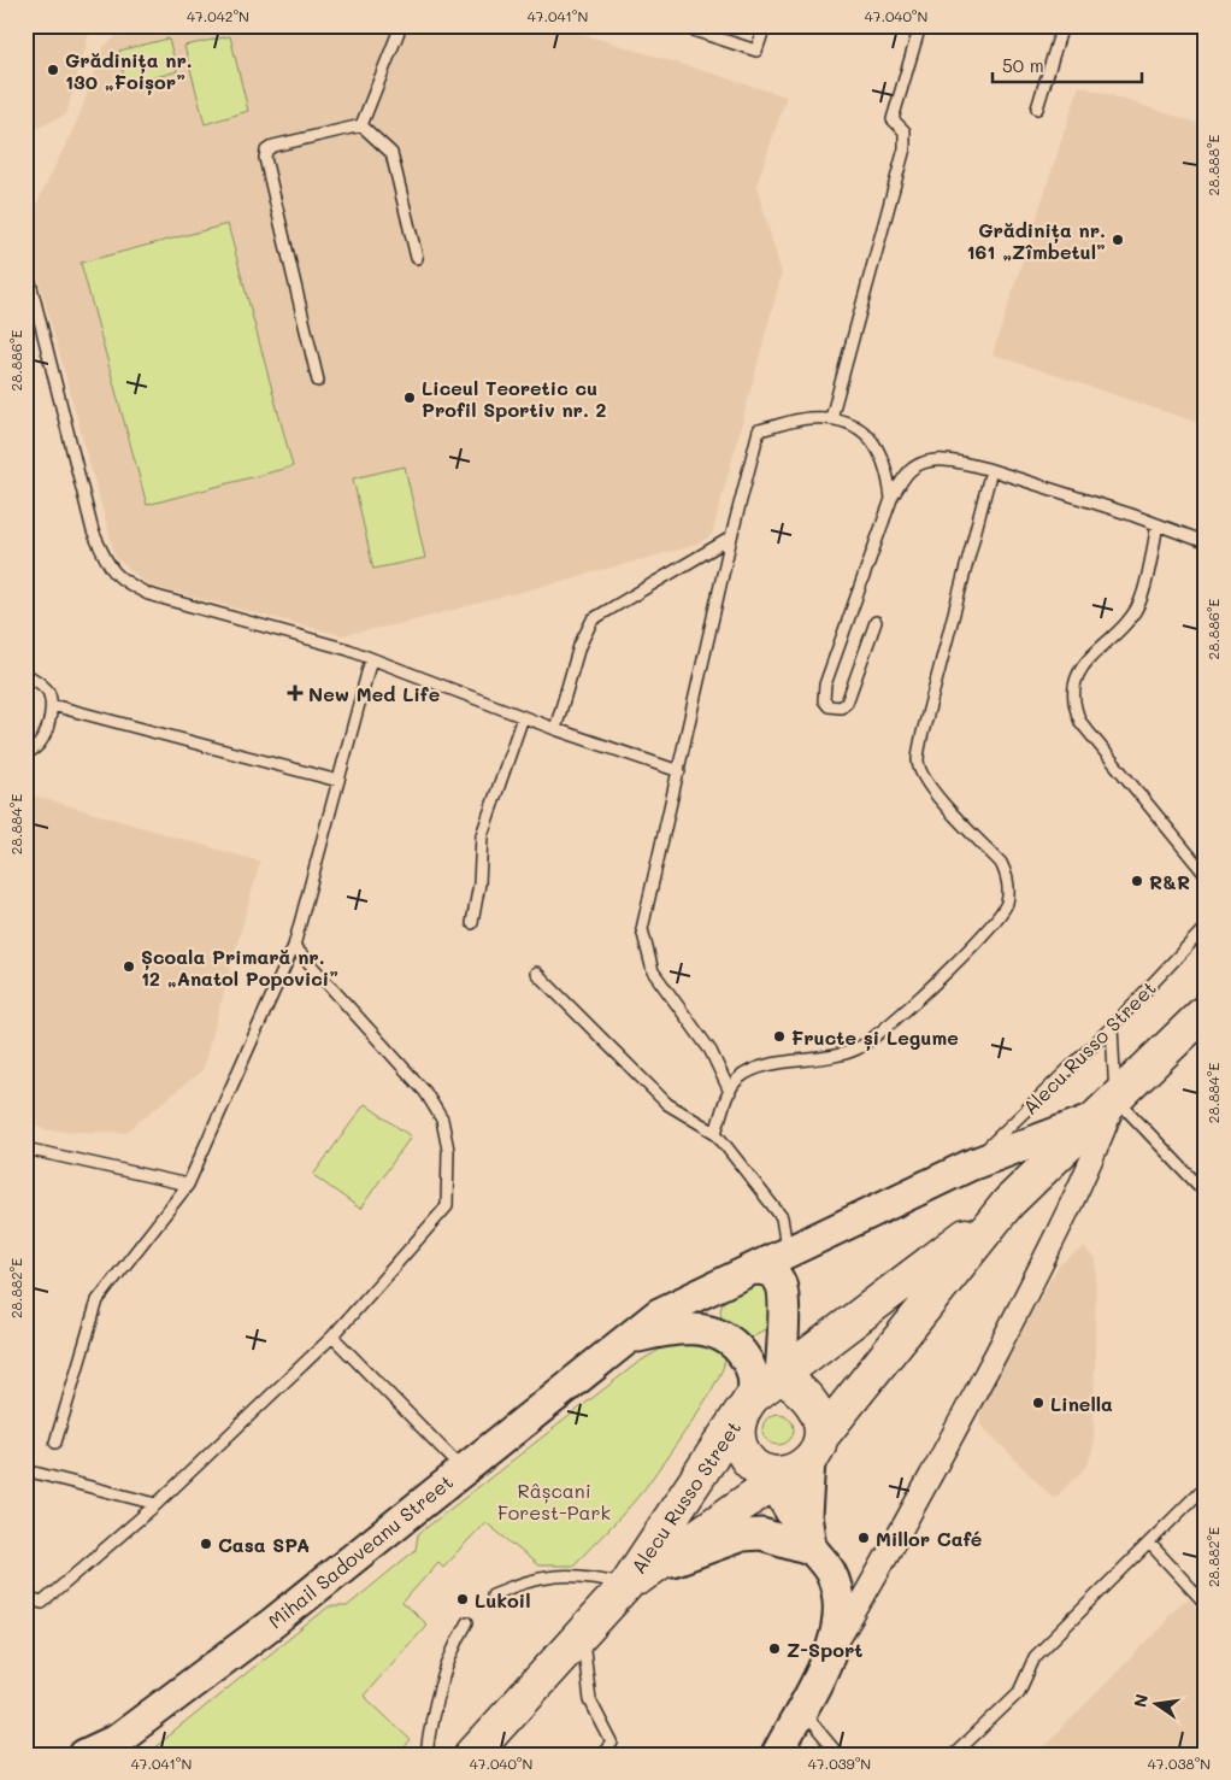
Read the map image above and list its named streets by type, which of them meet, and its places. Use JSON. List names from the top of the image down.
{
  "streets": {
    "main road": ["Alecu Russo Street", "Mihail Sadoveanu Street"]
  },
  "crossings": [
    ["Alecu Russo Street", "Mihail Sadoveanu Street"]
  ],
  "parks": ["Râșcani Forest-Park"],
  "places": {
    "other": [
      "Grădinița nr. 130 „Foișor”",
      "Grădinița nr. 161 „Zîmbetul”",
      "Liceul Teoretic cu Profil Sportiv nr. 2",
      "R&R",
      "Școala Primară nr. 12 „Anatol Popovici”",
      "Fructe și Legume",
      "Linella",
      "Millor Café",
      "Casa SPA",
      "Lukoil",
      "Z-Sport"
    ],
    "health": ["New Med Life"]
  },
  "scale_bar": "50 m",
  "north": "left",
  "coordinates": [
    "47.042°N",
    "47.041°N",
    "47.040°N",
    "28.888°E",
    "28.886°E",
    "28.884°E",
    "28.882°E",
    "47.039°N",
    "47.038°N"
  ]
}
